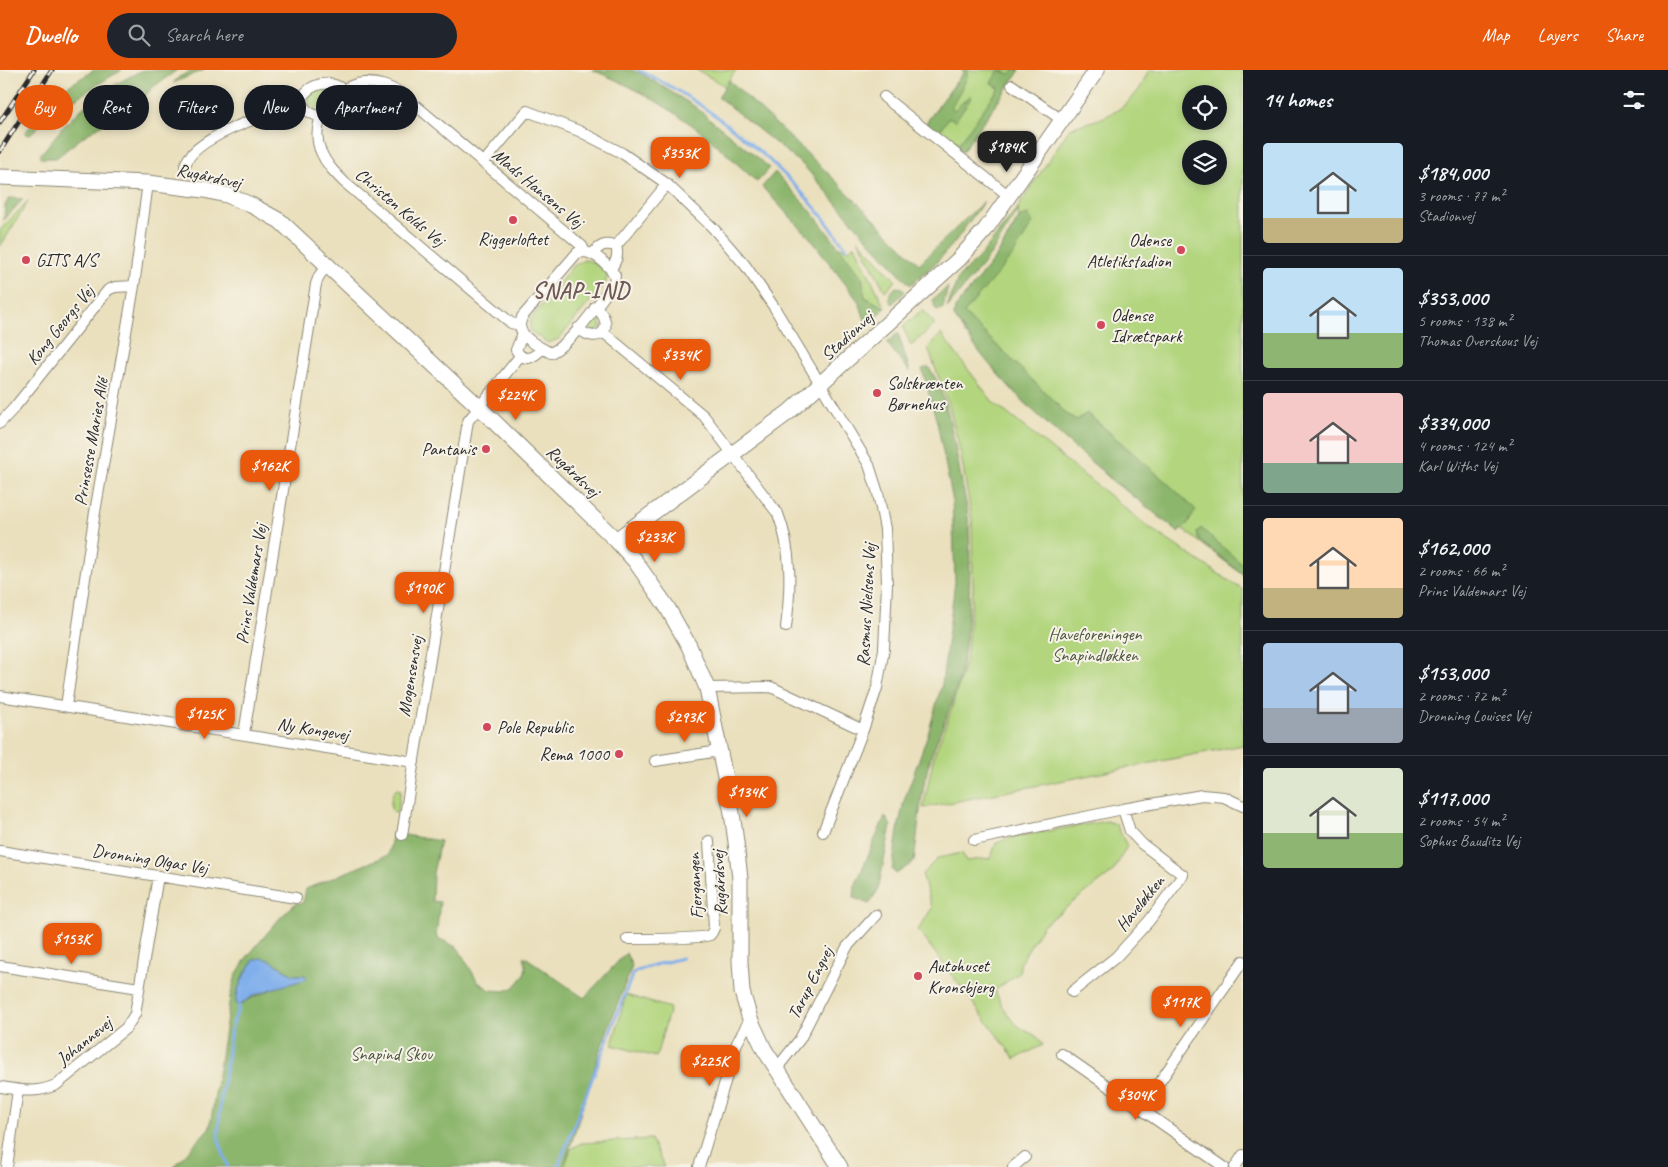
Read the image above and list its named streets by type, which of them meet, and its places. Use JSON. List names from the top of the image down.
{
  "streets": {
    "street": [
      "Rugårdsvej",
      "Mads Hansens Vej",
      "Christen Kolds Vej",
      "Kong Georgs Vej",
      "Stadionvej",
      "Prinsesse Maries Allé",
      "Prins Valdemars Vej",
      "Rasmus Nielsens Vej",
      "Mogensensvej",
      "Ny Kongevej",
      "Dronning Olgas Vej",
      "Fjergangen",
      "Haveløkken",
      "Tarup Engvej",
      "Johannevej"
    ]
  },
  "crossings": [
    ["Rugårdsvej", "Stadionvej"],
    ["Rugårdsvej", "Prinsesse Maries Allé"],
    ["Rugårdsvej", "Prins Valdemars Vej"],
    ["Rugårdsvej", "Mogensensvej"],
    ["Rugårdsvej", "Tarup Engvej"],
    ["Mads Hansens Vej", "Rasmus Nielsens Vej"],
    ["Kong Georgs Vej", "Prinsesse Maries Allé"],
    ["Stadionvej", "Rasmus Nielsens Vej"],
    ["Prinsesse Maries Allé", "Ny Kongevej"],
    ["Prins Valdemars Vej", "Ny Kongevej"],
    ["Mogensensvej", "Ny Kongevej"],
    ["Dronning Olgas Vej", "Johannevej"]
  ],
  "districts": ["SNAP-IND"],
  "parks": ["Haveforeningen Snapindløkken", "Snapind Skov"],
  "places": [
    "Riggerloftet",
    "Odense Atletikstadion",
    "GITS A/S",
    "Odense Idrætspark",
    "Solskrænten Børnehus",
    "Pantanis",
    "Pole Republic",
    "Rema 1000",
    "Autohuset Kronsbjerg"
  ],
  "page": {
    "header": "Dwello",
    "search": "Search here",
    "nav": ["Map", "Layers", "Share"],
    "heading": "14 homes",
    "chip": [
      "Buy",
      "Rent",
      "Filters",
      "New",
      "Apartment"
    ],
    "list": [
      {
        "name": "$184,000",
        "note": "3 rooms · 77 m² · Stadionvej"
      },
      {
        "name": "$353,000",
        "note": "5 rooms · 138 m² · Thomas Overskous Vej"
      },
      {
        "name": "$334,000",
        "note": "4 rooms · 124 m² · Karl Withs Vej"
      },
      {
        "name": "$162,000",
        "note": "2 rooms · 66 m² · Prins Valdemars Vej"
      },
      {
        "name": "$153,000",
        "note": "2 rooms · 72 m² · Dronning Louises Vej"
      },
      {
        "name": "$117,000",
        "note": "2 rooms · 54 m² · Sophus Bauditz Vej"
      }
    ],
    "price": [
      "$184K",
      "$353K",
      "$334K",
      "$224K",
      "$162K",
      "$233K",
      "$190K",
      "$125K",
      "$293K",
      "$134K",
      "$153K",
      "$117K",
      "$225K",
      "$304K"
    ]
  }
}
